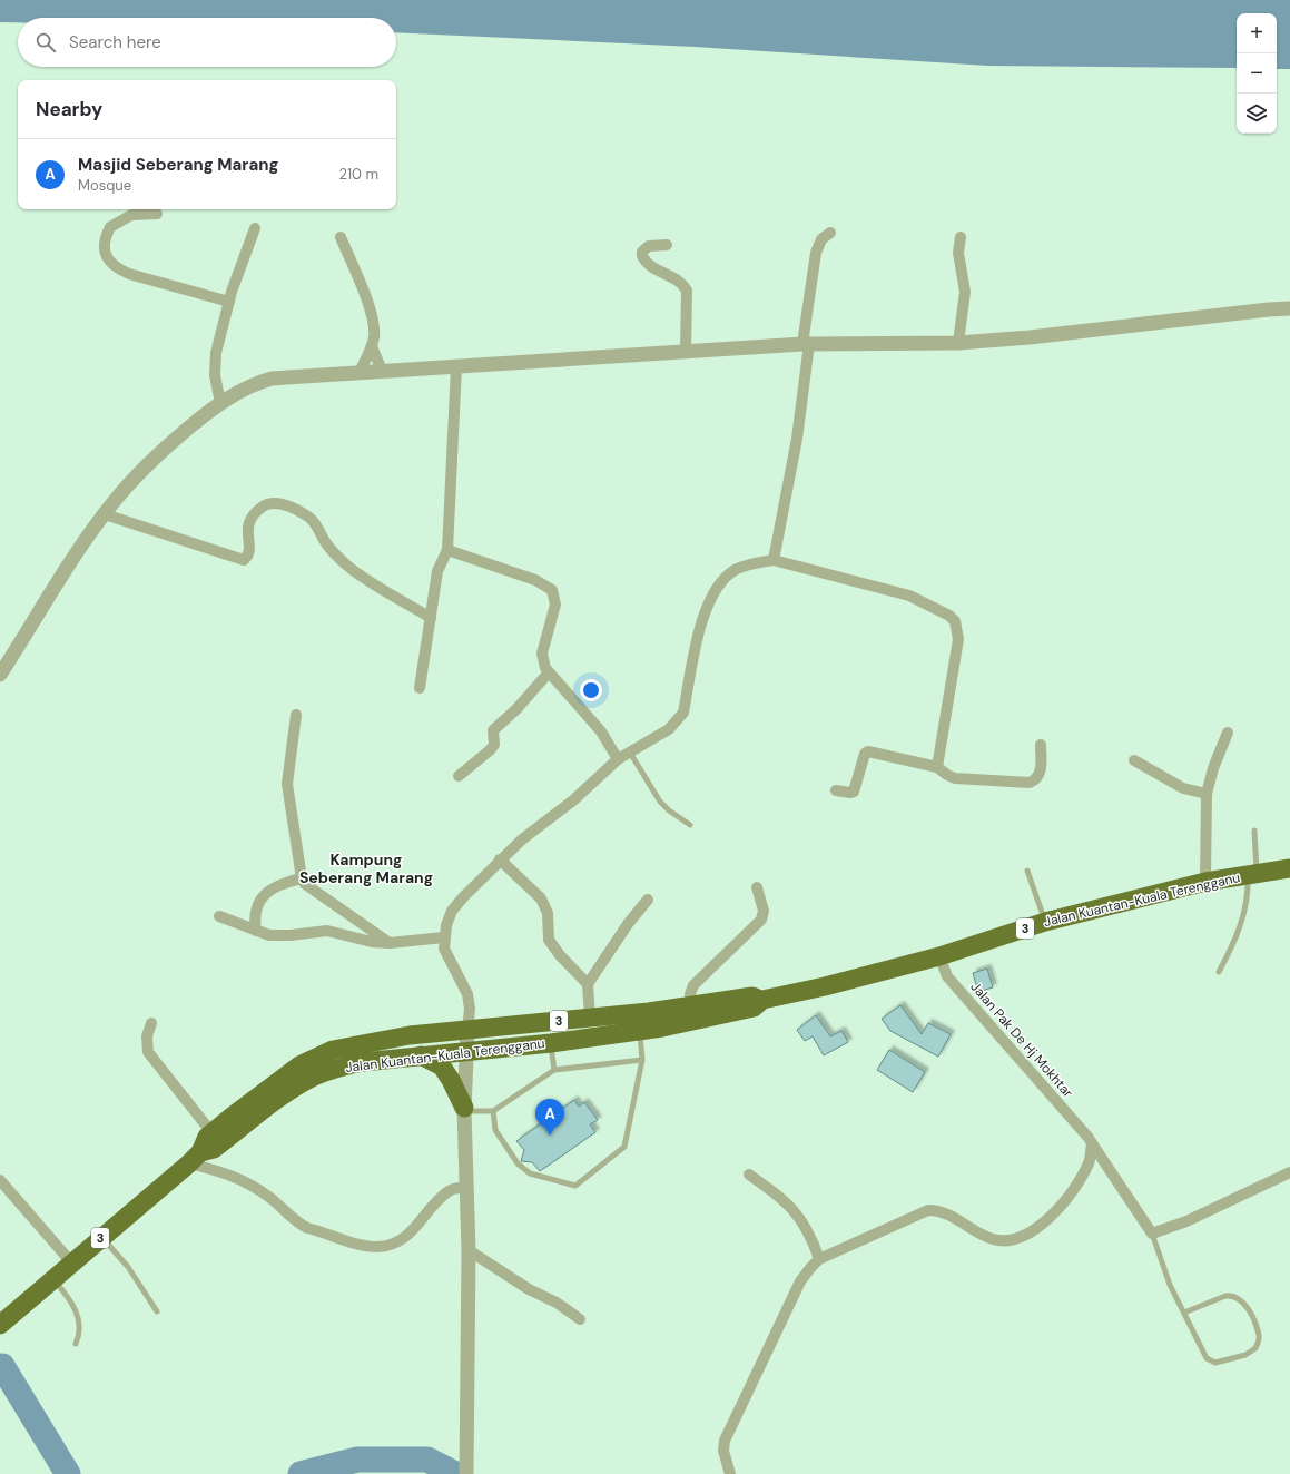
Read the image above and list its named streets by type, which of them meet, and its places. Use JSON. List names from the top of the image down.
{
  "streets": {
    "highway": ["Jalan Kuantan-Kuala Terengganu", "3"],
    "street": ["Jalan Pak De Hj Mokhtar"]
  },
  "crossings": [
    ["Jalan Kuantan-Kuala Terengganu", "Jalan Pak De Hj Mokhtar"]
  ],
  "districts": ["Kampung Seberang Marang"],
  "page": {
    "map_buttons": ["+", "−"],
    "search": "Search here",
    "heading": "Nearby",
    "list": [
      {
        "mark": "A",
        "name": "Masjid Seberang Marang",
        "note": "Mosque",
        "value": "210 m"
      }
    ],
    "pins": "A"
  }
}
